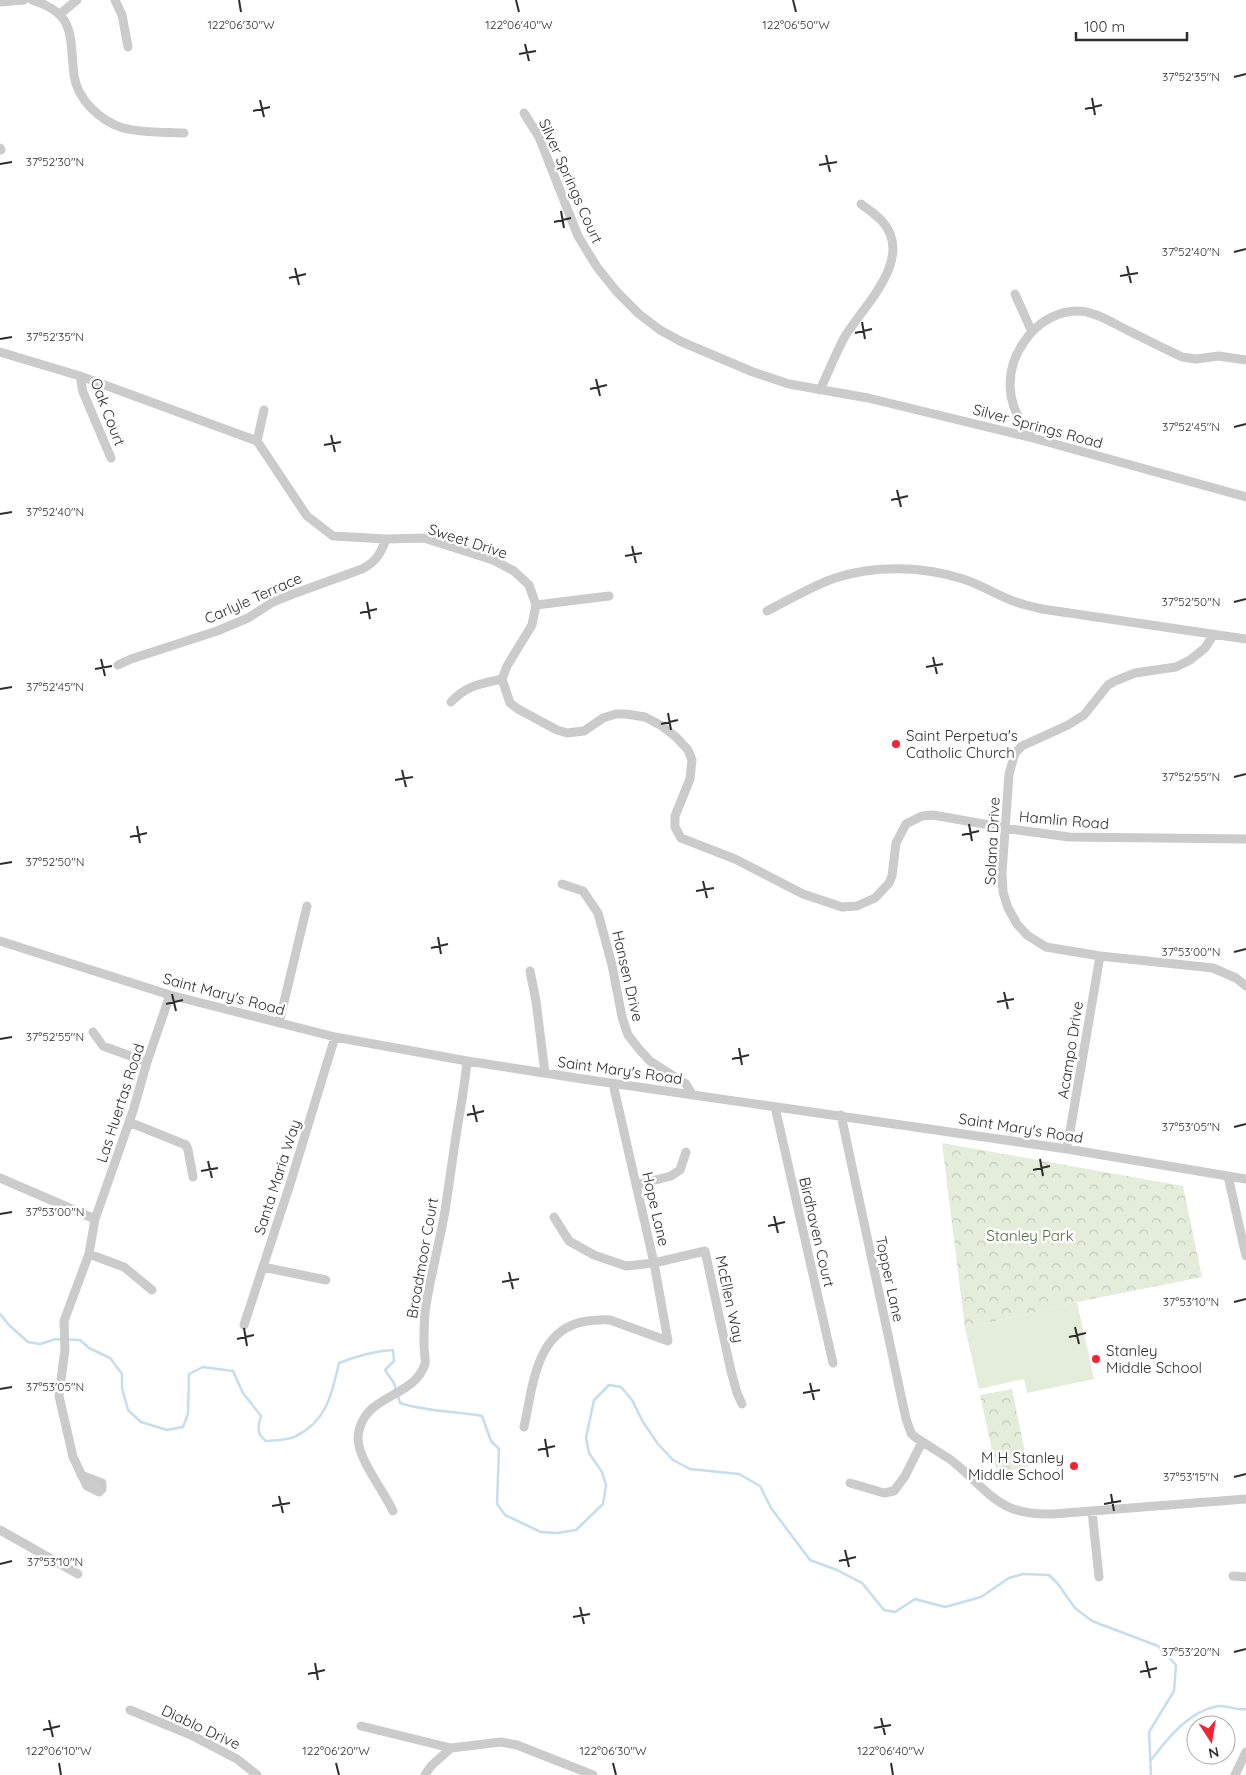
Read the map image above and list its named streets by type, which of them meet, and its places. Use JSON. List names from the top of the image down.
{
  "streets": {
    "street": [
      "Silver Springs Court",
      "Oak Court",
      "Silver Springs Road",
      "Sweet Drive",
      "Carlyle Terrace",
      "Hamlin Road",
      "Solana Drive",
      "Hansen Drive",
      "Saint Mary's Road",
      "Acampo Drive",
      "Las Huertas Road",
      "Santa Maria Way",
      "Hope Lane",
      "Birdhaven Court",
      "Broadmoor Court",
      "Topper Lane",
      "McEllen Way",
      "Diablo Drive"
    ]
  },
  "crossings": [
    ["Silver Springs Court", "Silver Springs Road"],
    ["Sweet Drive", "Carlyle Terrace"],
    ["Hamlin Road", "Solana Drive"],
    ["Solana Drive", "Acampo Drive"],
    ["Hansen Drive", "Saint Mary's Road"],
    ["Saint Mary's Road", "Acampo Drive"],
    ["Saint Mary's Road", "Las Huertas Road"],
    ["Saint Mary's Road", "Santa Maria Way"],
    ["Saint Mary's Road", "Hope Lane"],
    ["Saint Mary's Road", "Birdhaven Court"],
    ["Saint Mary's Road", "Broadmoor Court"],
    ["Saint Mary's Road", "Topper Lane"],
    ["Hope Lane", "McEllen Way"]
  ],
  "parks": ["Stanley Park"],
  "places": ["Saint Perpetua's Catholic Church", "Stanley Middle School", "M H Stanley Middle School"],
  "scale_bar": "100 m",
  "north": "bottom",
  "coordinates": [
    "122°06'30\"W",
    "122°06'40\"W",
    "122°06'50\"W",
    "37°52'35\"N",
    "37°52'30\"N",
    "37°52'40\"N",
    "37°52'45\"N",
    "37°52'50\"N",
    "37°52'55\"N",
    "37°53'00\"N",
    "37°53'05\"N",
    "37°53'10\"N",
    "37°53'15\"N",
    "37°53'20\"N",
    "122°06'10\"W",
    "122°06'20\"W"
  ]
}
